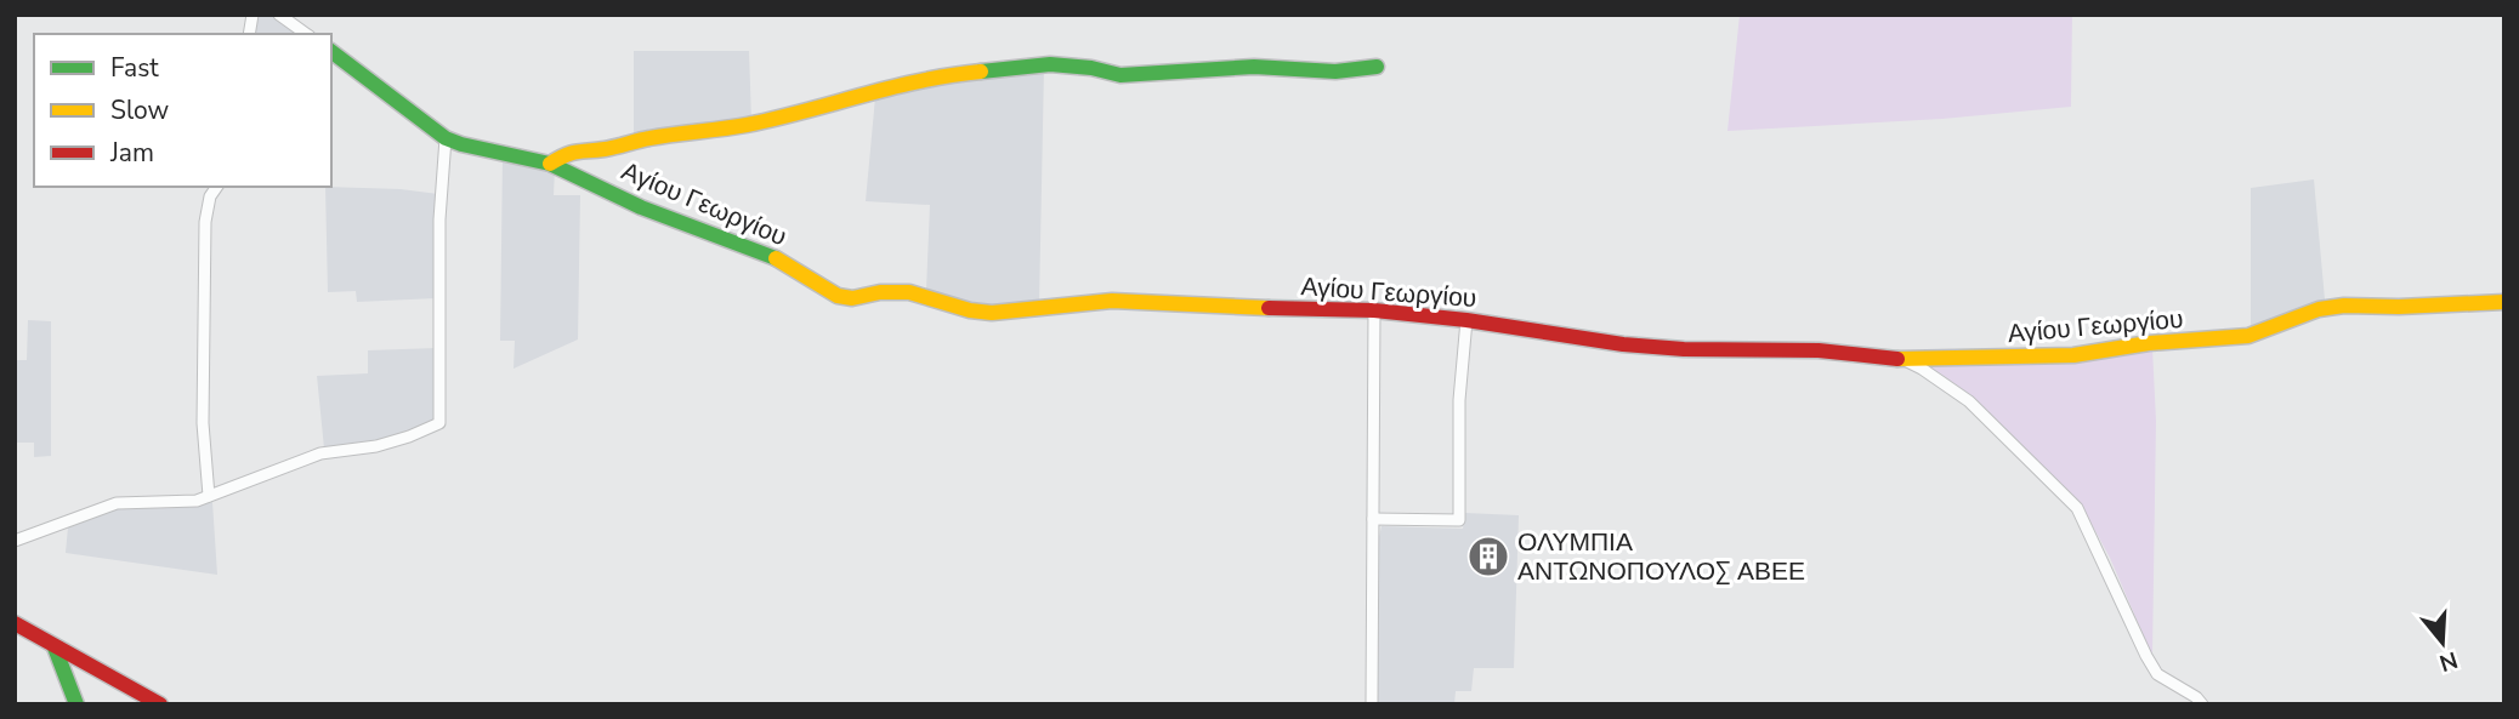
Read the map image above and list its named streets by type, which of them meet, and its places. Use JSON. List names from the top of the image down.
{
  "streets": {
    "street": ["Αγίου Γεωργίου"]
  },
  "places": {
    "building": ["ΟΛΥΜΠΙΑ ΑΝΤΩΝΟΠΟΥΛΟΣ ΑΒΕΕ"]
  },
  "legend": ["Fast", "Slow", "Jam"],
  "north": "bottom"
}
